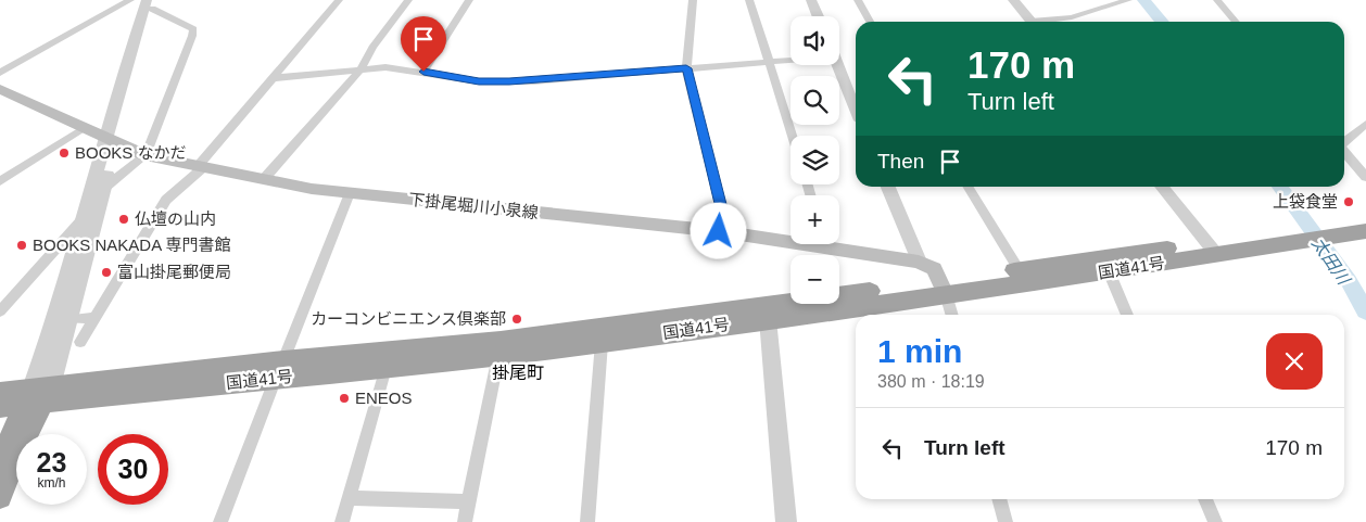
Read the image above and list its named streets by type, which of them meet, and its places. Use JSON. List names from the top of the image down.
{
  "streets": {
    "highway": ["国道41号"],
    "main road": ["下掛尾堀川小泉線"]
  },
  "districts": ["掛尾町"],
  "water": ["太田川"],
  "places": [
    "BOOKS なかだ",
    "上袋食堂",
    "仏壇の山内",
    "BOOKS NAKADA 専門書館",
    "富山掛尾郵便局",
    "カーコンビニエンス倶楽部",
    "ENEOS"
  ],
  "page": {
    "map_buttons": ["+", "−"],
    "turn": ["170 m", "Turn left"],
    "then": "Then",
    "heading": ["1 min", "380 m · 18:19"],
    "list": [
      {
        "name": "Turn left",
        "value": "170 m"
      }
    ],
    "speed": "23 km/h",
    "limit": "30"
  }
}
